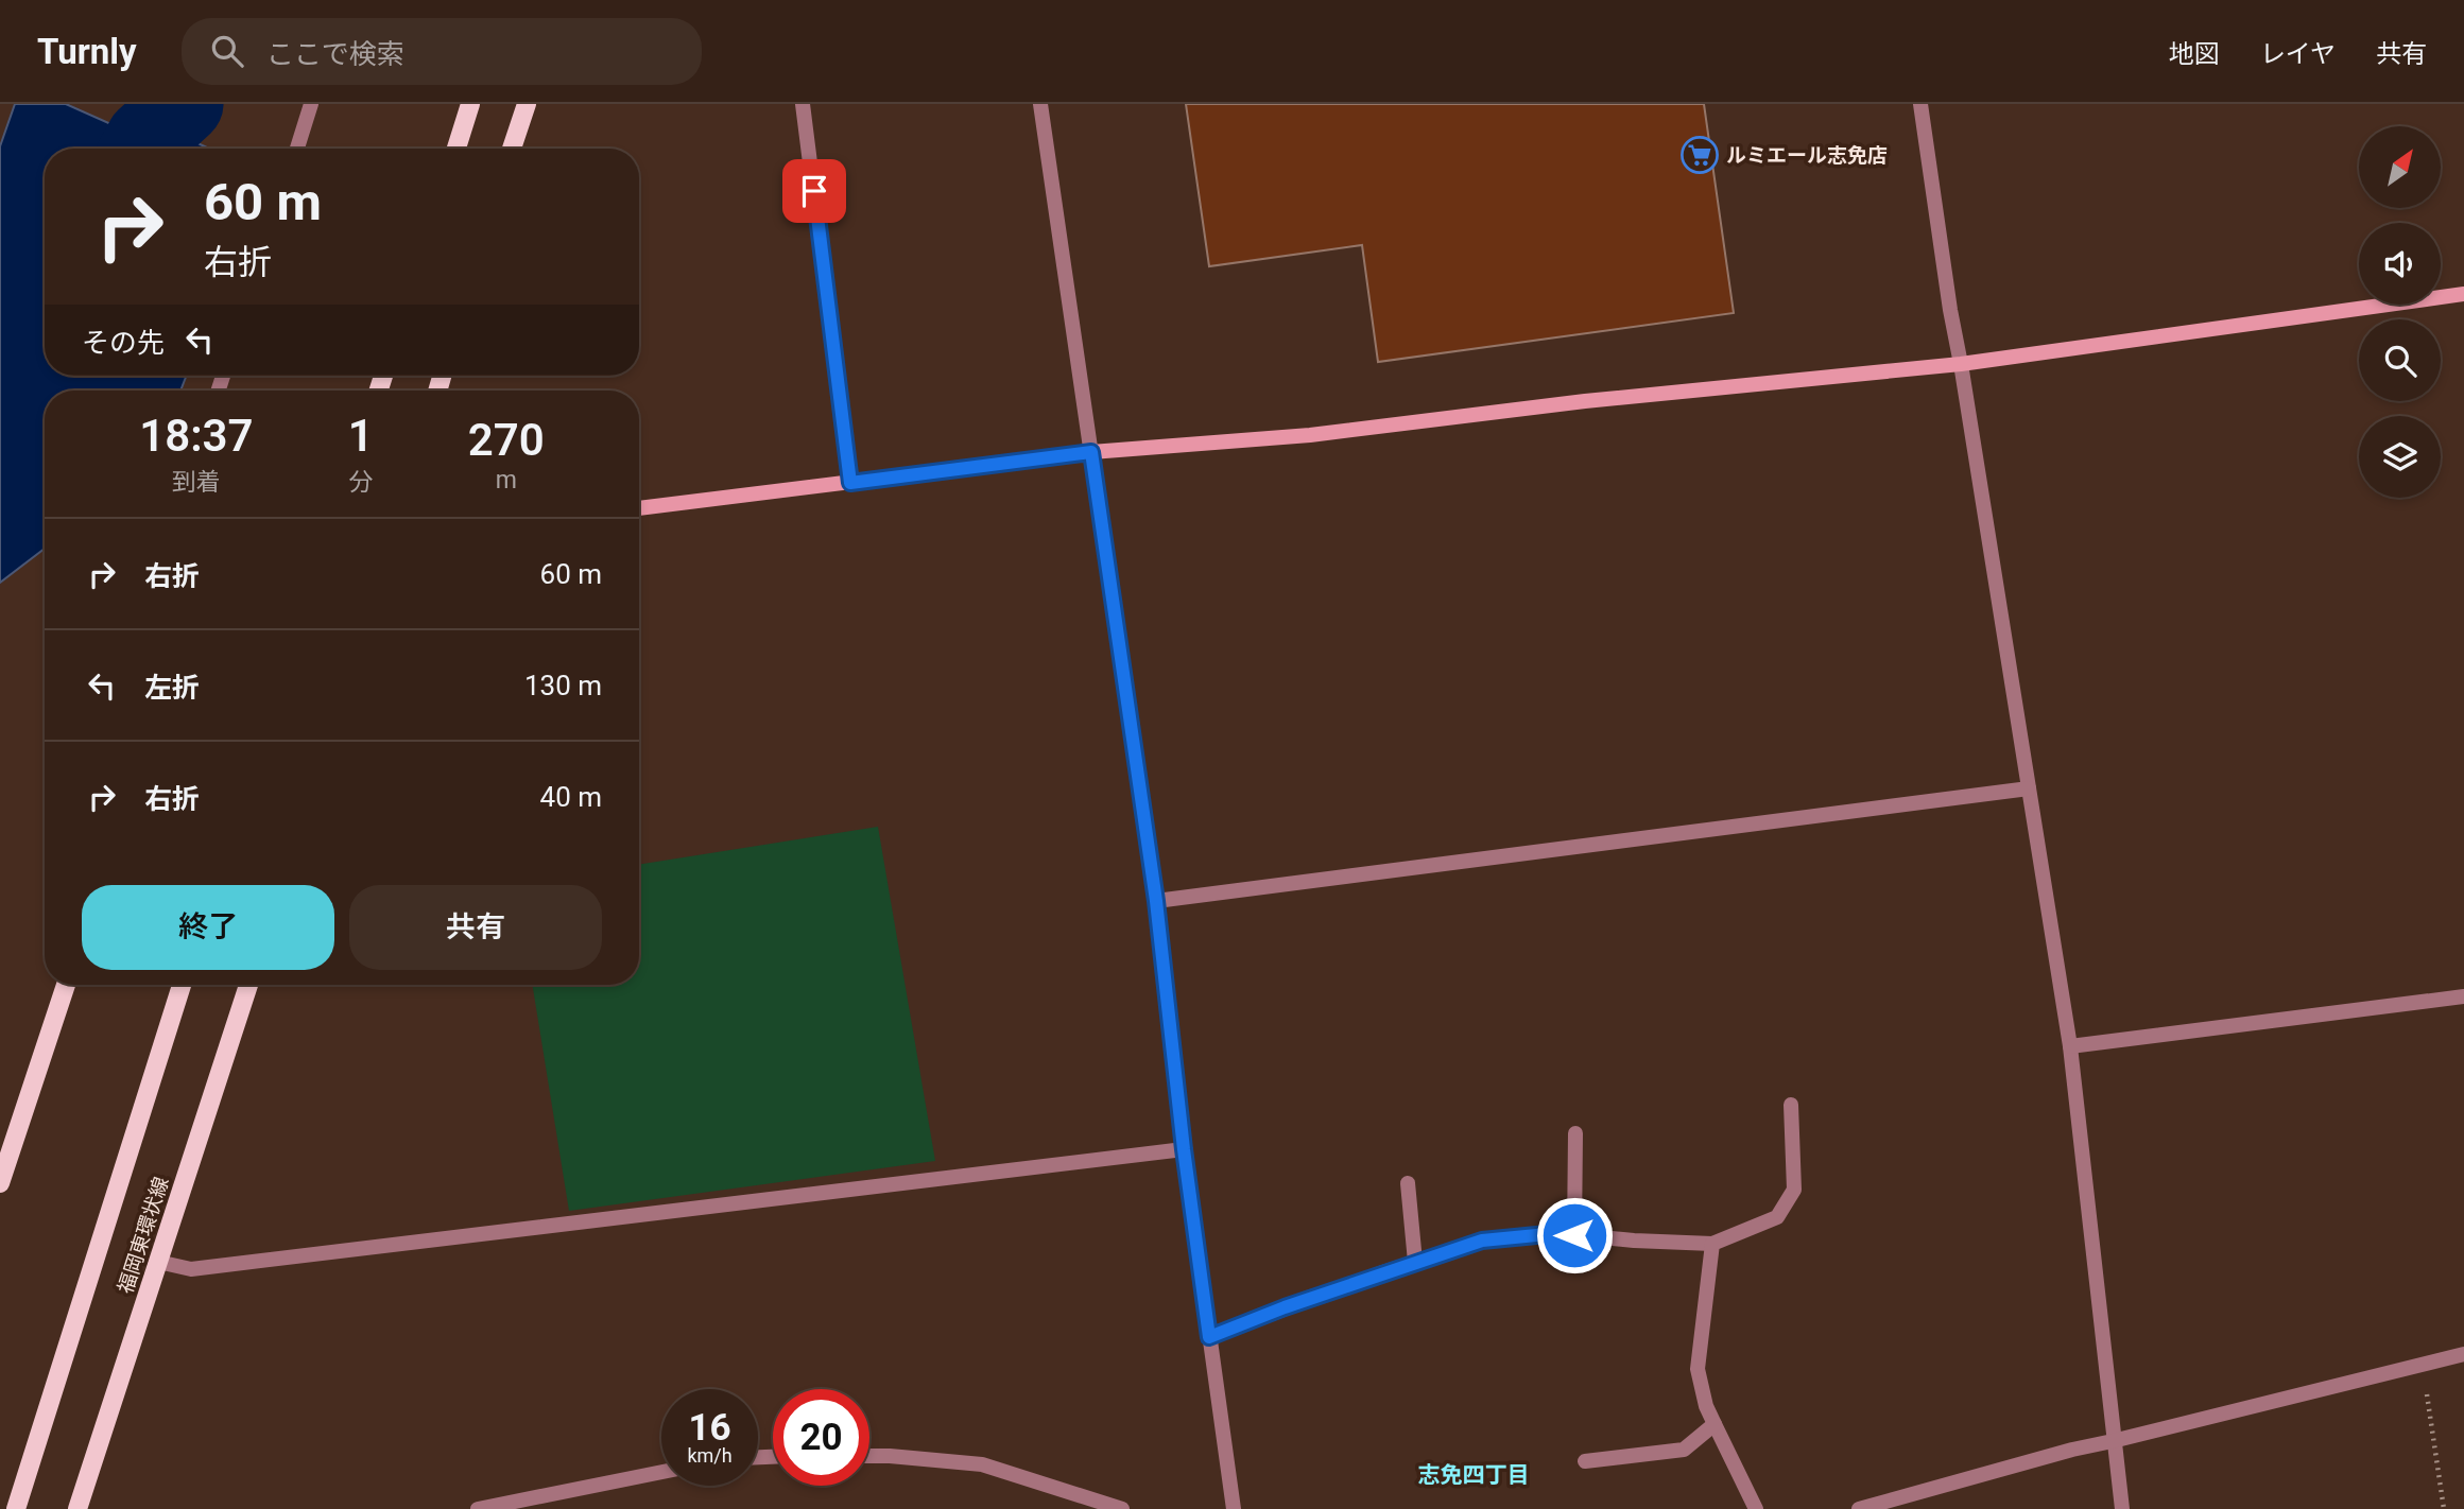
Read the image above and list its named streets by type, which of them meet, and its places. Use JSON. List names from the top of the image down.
{
  "streets": {
    "main road": ["福岡東環状線"]
  },
  "districts": ["志免四丁目"],
  "places": {
    "supermarket": ["ルミエール志免店"]
  },
  "north": "top right",
  "page": {
    "header": "Turnly",
    "search": "ここで検索",
    "nav": ["地図", "レイヤ", "共有"],
    "turn": ["60 m", "右折"],
    "then": "その先",
    "eta": [
      "18:37",
      "到着",
      "1",
      "分",
      "270",
      "m"
    ],
    "list": [
      {
        "name": "右折",
        "value": "60 m"
      },
      {
        "name": "左折",
        "value": "130 m"
      },
      {
        "name": "右折",
        "value": "40 m"
      }
    ],
    "buttons": ["終了", "共有"],
    "speed": "16 km/h",
    "limit": "20"
  }
}
